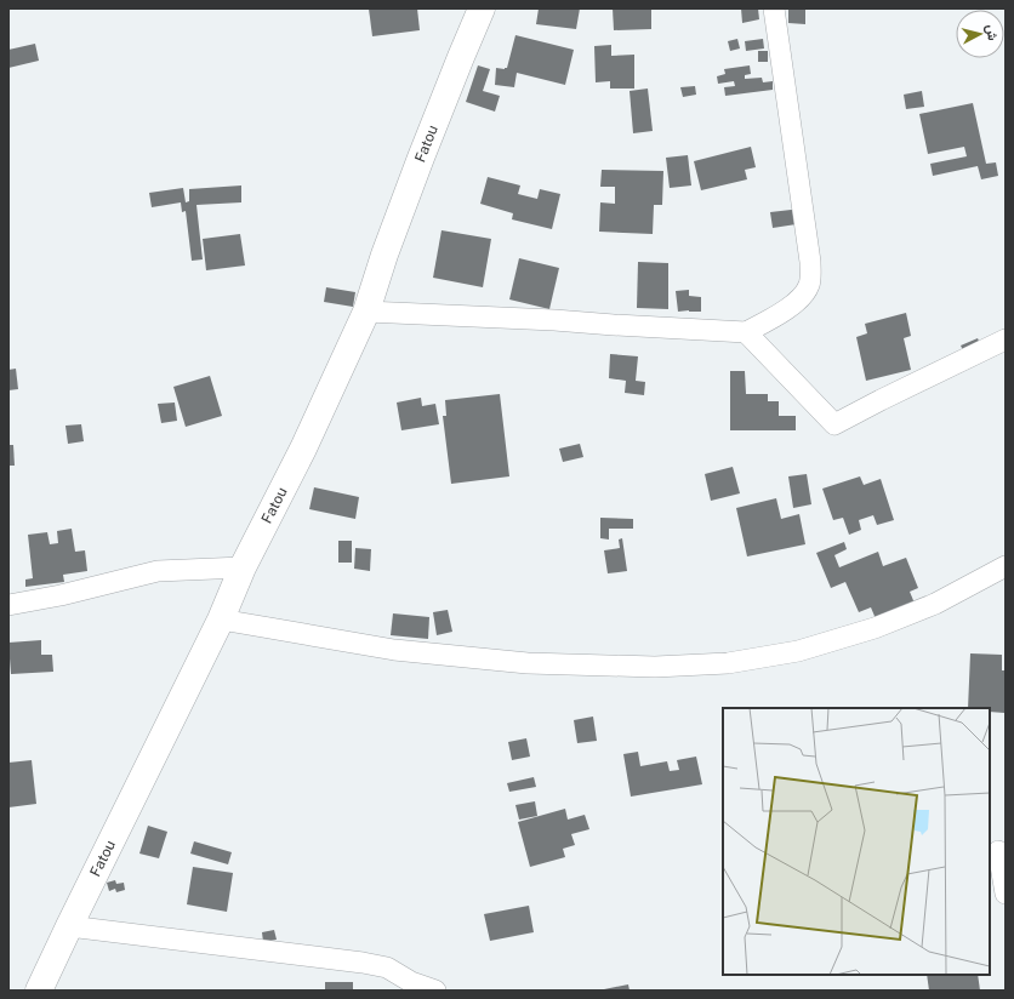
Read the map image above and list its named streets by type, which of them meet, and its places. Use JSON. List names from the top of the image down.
{
  "streets": {
    "street": ["Fatou"]
  },
  "north": "right"
}
